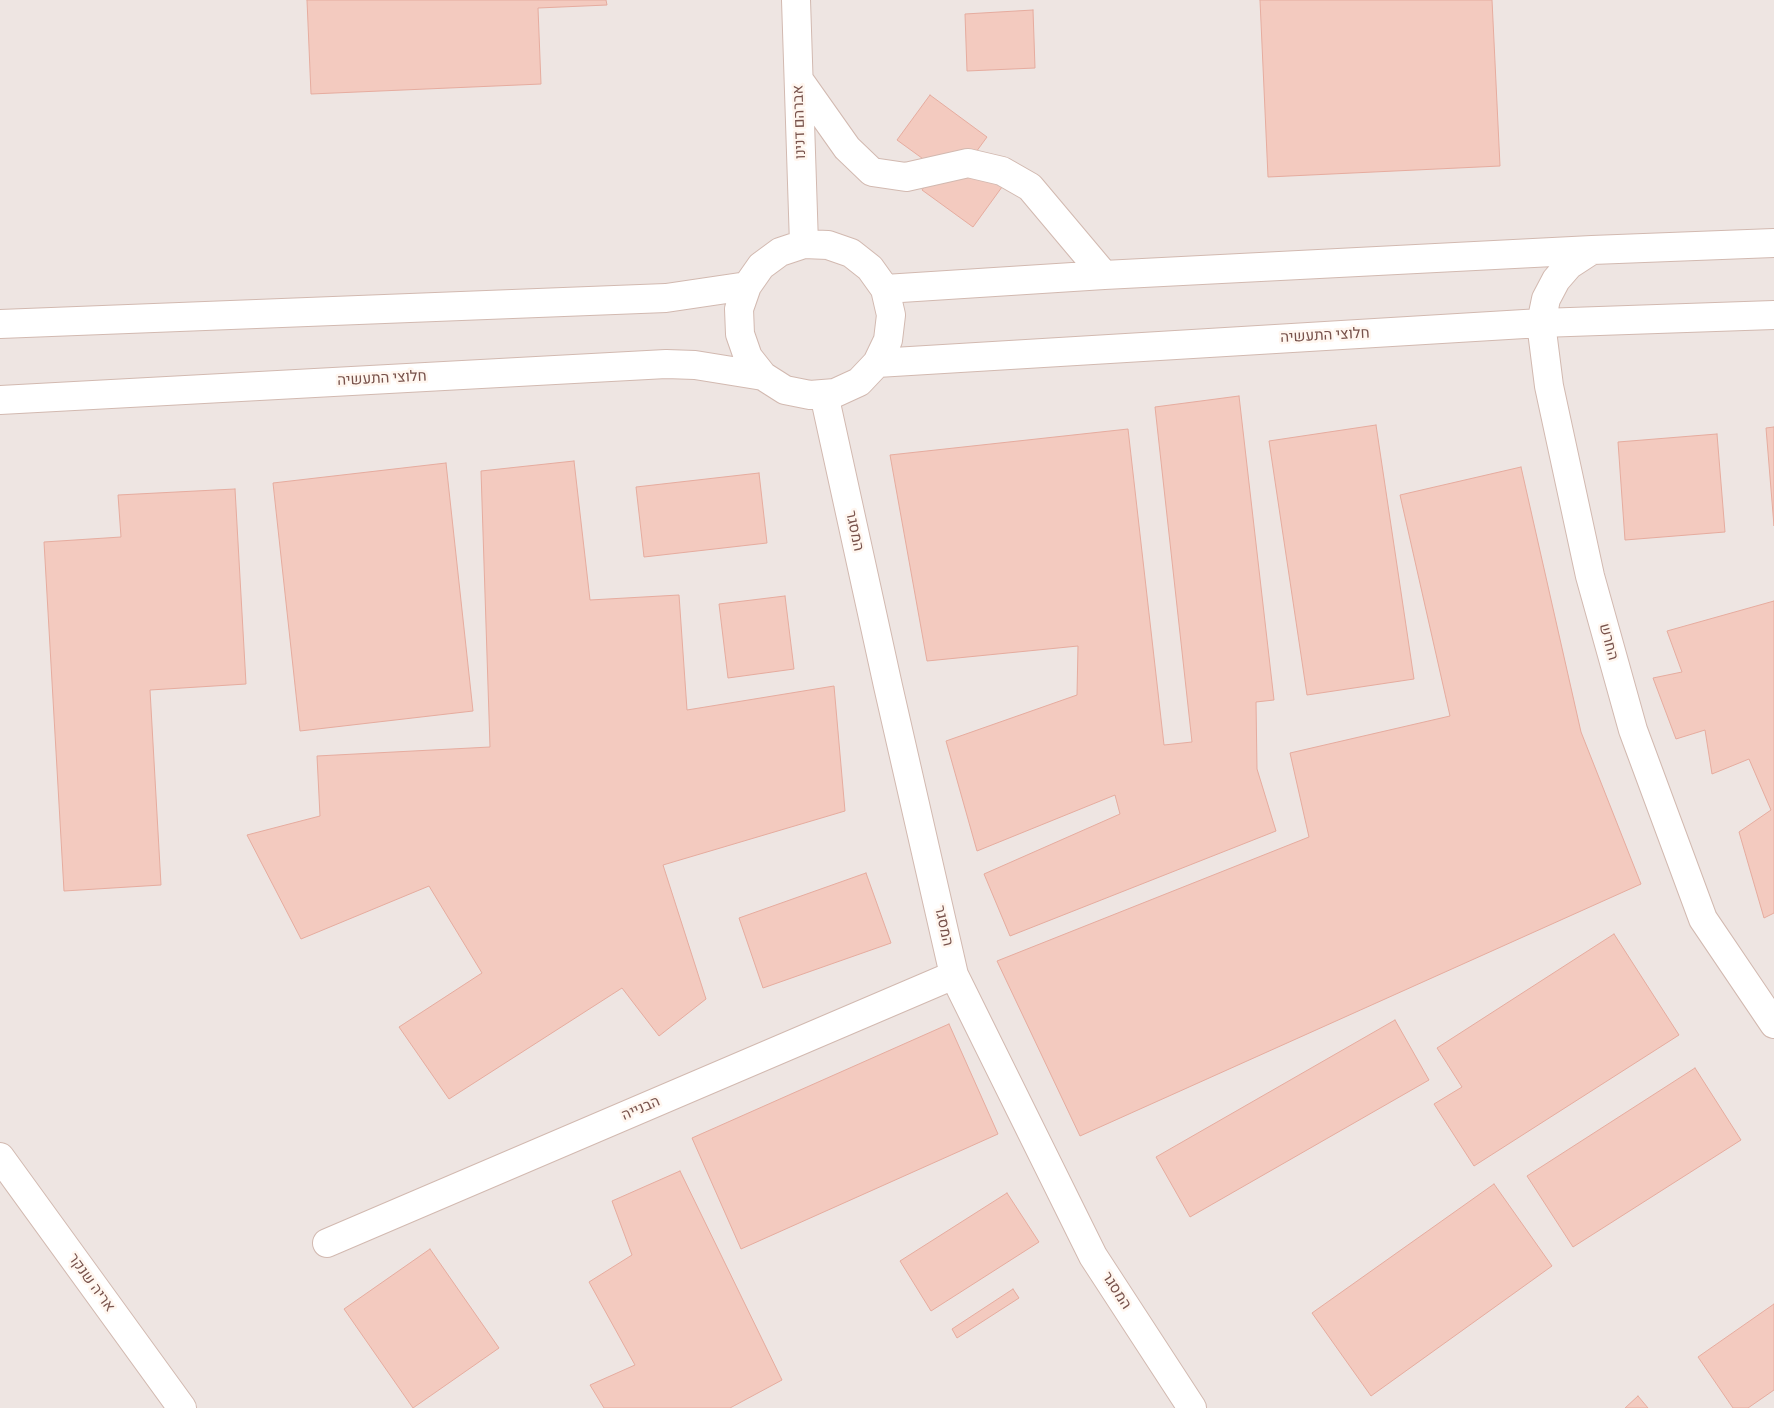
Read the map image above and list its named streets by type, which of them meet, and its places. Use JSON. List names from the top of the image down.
{
  "streets": {
    "street": [
      "אברהם דנינו",
      "חלוצי התעשיה",
      "המסגר",
      "החרש",
      "הבנייה",
      "אריה שנקר"
    ]
  },
  "crossings": [
    ["אברהם דנינו", "חלוצי התעשיה"],
    ["אברהם דנינו", "המסגר"],
    ["חלוצי התעשיה", "המסגר"],
    ["חלוצי התעשיה", "החרש"],
    ["המסגר", "הבנייה"]
  ]
}
